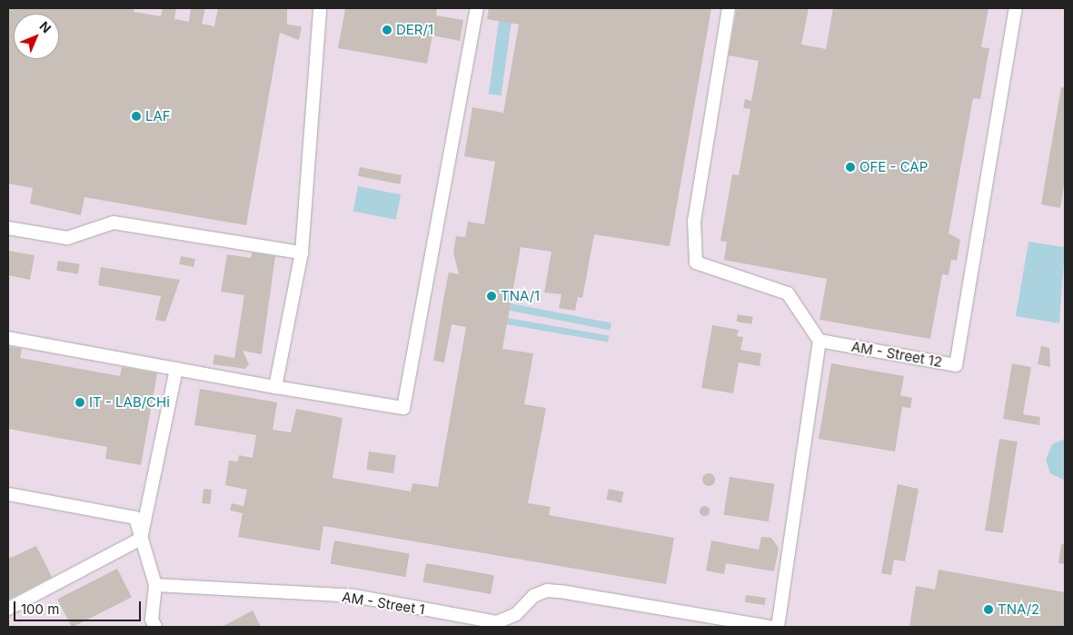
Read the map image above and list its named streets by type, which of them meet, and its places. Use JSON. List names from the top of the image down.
{
  "streets": {
    "lane": ["AM - Street 12", "AM - Street 1"]
  },
  "places": [
    "DER/1",
    "LAF",
    "OFE - CAP",
    "TNA/1",
    "IT - LAB/CHi",
    "TNA/2"
  ],
  "scale_bar": "100 m",
  "north": "top right"
}
